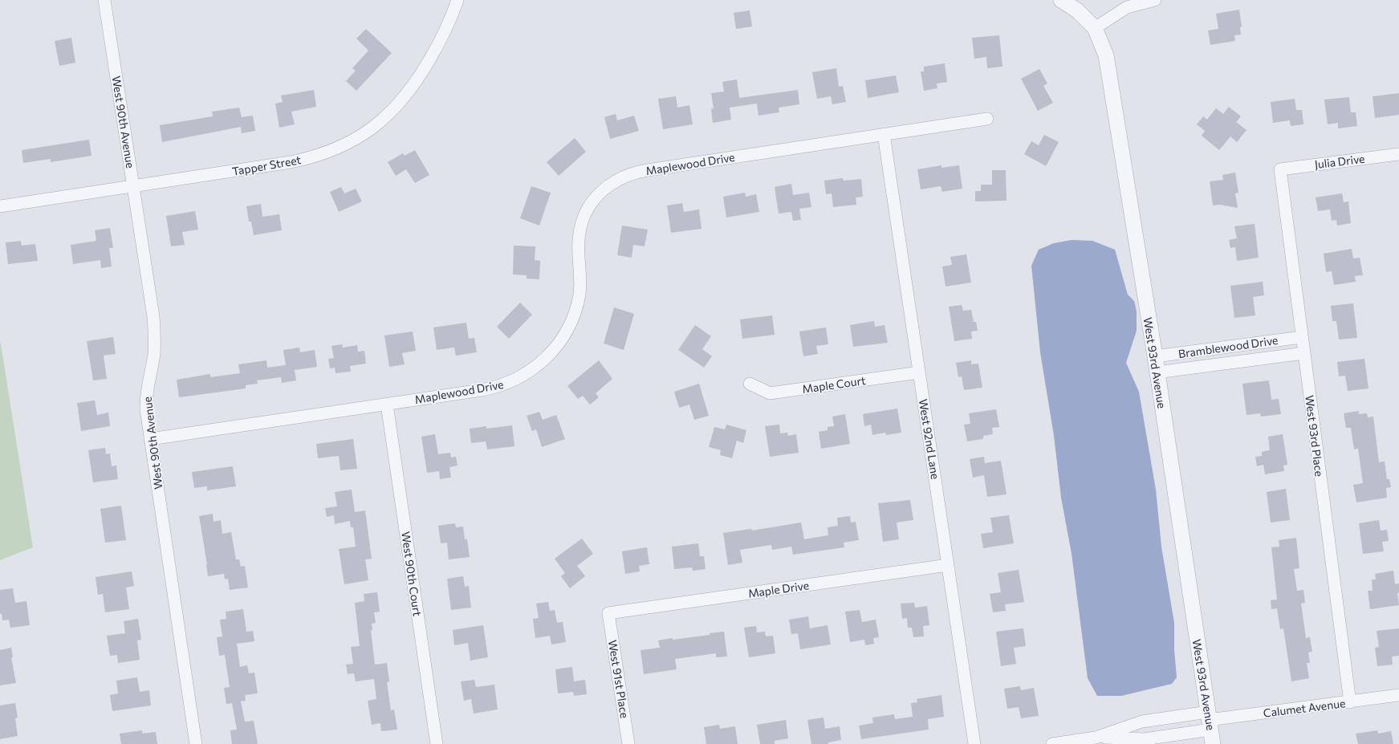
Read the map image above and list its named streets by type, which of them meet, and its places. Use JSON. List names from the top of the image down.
{
  "streets": {
    "street": [
      "West 90th Avenue",
      "Julia Drive",
      "Maplewood Drive",
      "Tapper Street",
      "Bramblewood Drive",
      "West 93rd Avenue",
      "Maple Court",
      "West 93rd Place",
      "West 92nd Lane",
      "West 90th Court",
      "Maple Drive",
      "West 91st Place",
      "Calumet Avenue"
    ]
  },
  "crossings": [
    ["West 90th Avenue", "Maplewood Drive"],
    ["West 90th Avenue", "Tapper Street"],
    ["Julia Drive", "West 93rd Place"],
    ["Maplewood Drive", "West 92nd Lane"],
    ["Maplewood Drive", "West 90th Court"],
    ["Bramblewood Drive", "West 93rd Avenue"],
    ["Bramblewood Drive", "West 93rd Place"],
    ["West 93rd Avenue", "Calumet Avenue"],
    ["Maple Court", "West 92nd Lane"],
    ["West 93rd Place", "Calumet Avenue"],
    ["West 92nd Lane", "Maple Drive"],
    ["Maple Drive", "West 91st Place"]
  ]
}
